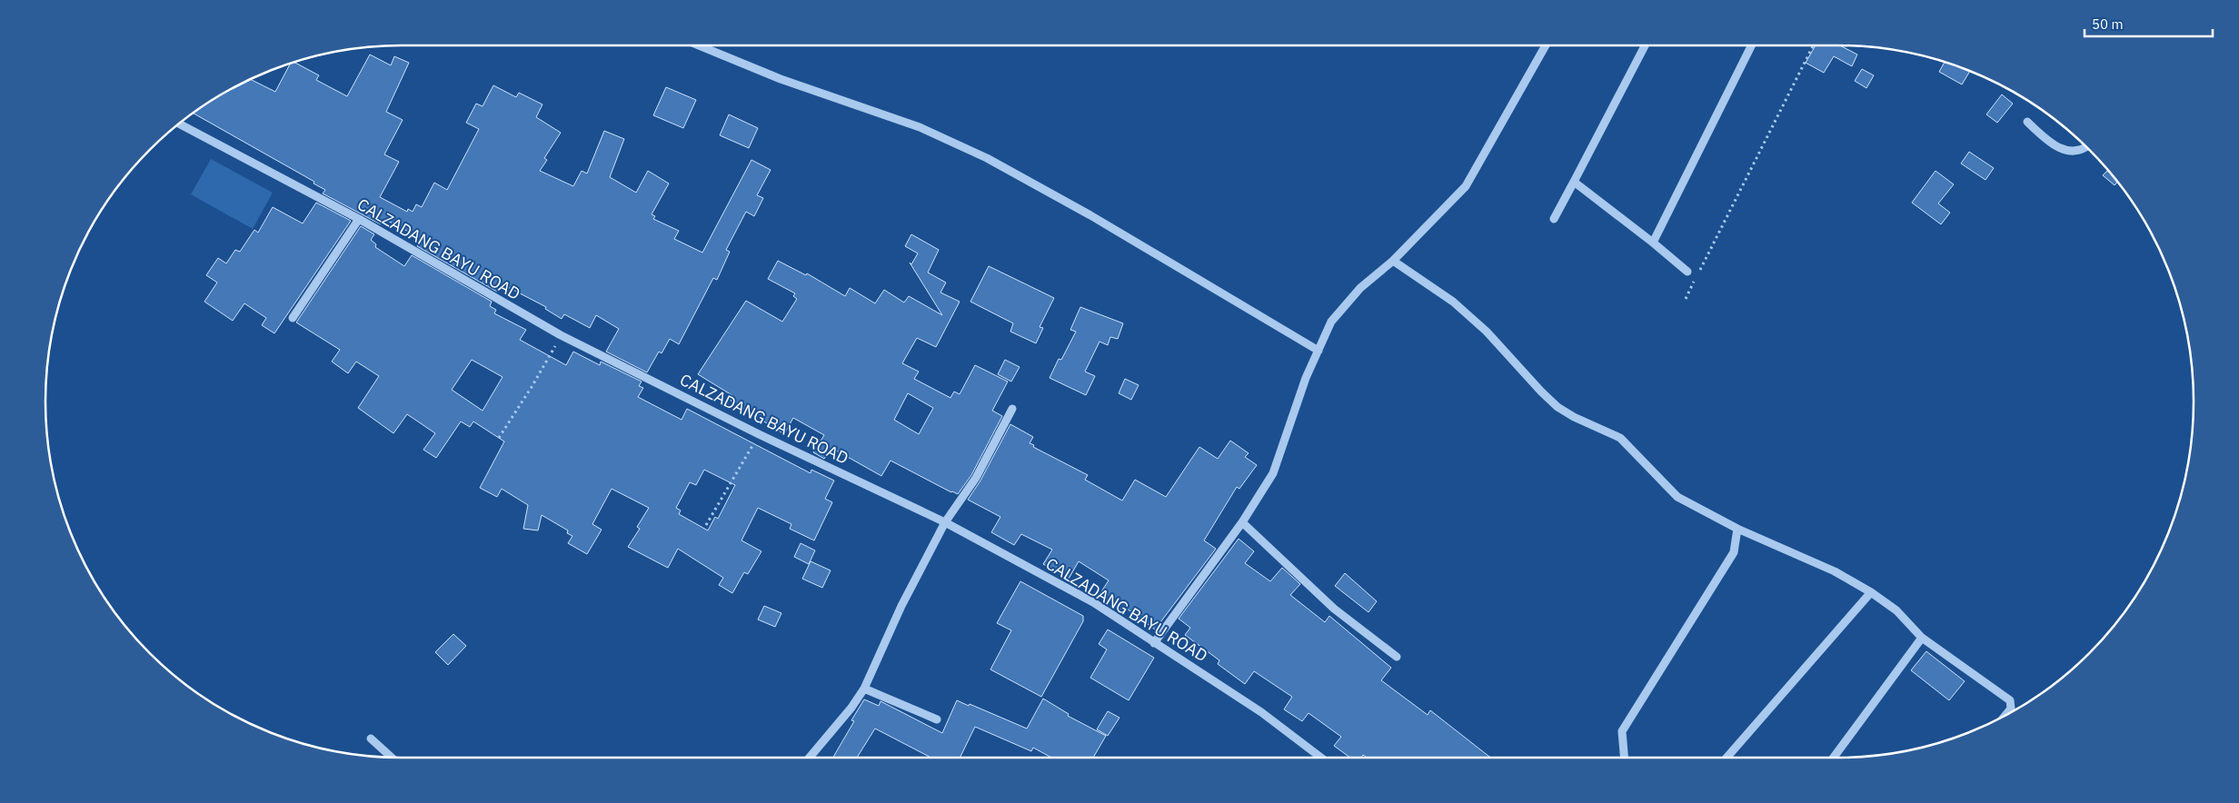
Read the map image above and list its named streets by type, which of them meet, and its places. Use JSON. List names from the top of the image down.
{
  "streets": {
    "street": ["CALZADANG BAYU ROAD"]
  },
  "scale_bar": "50 m"
}
